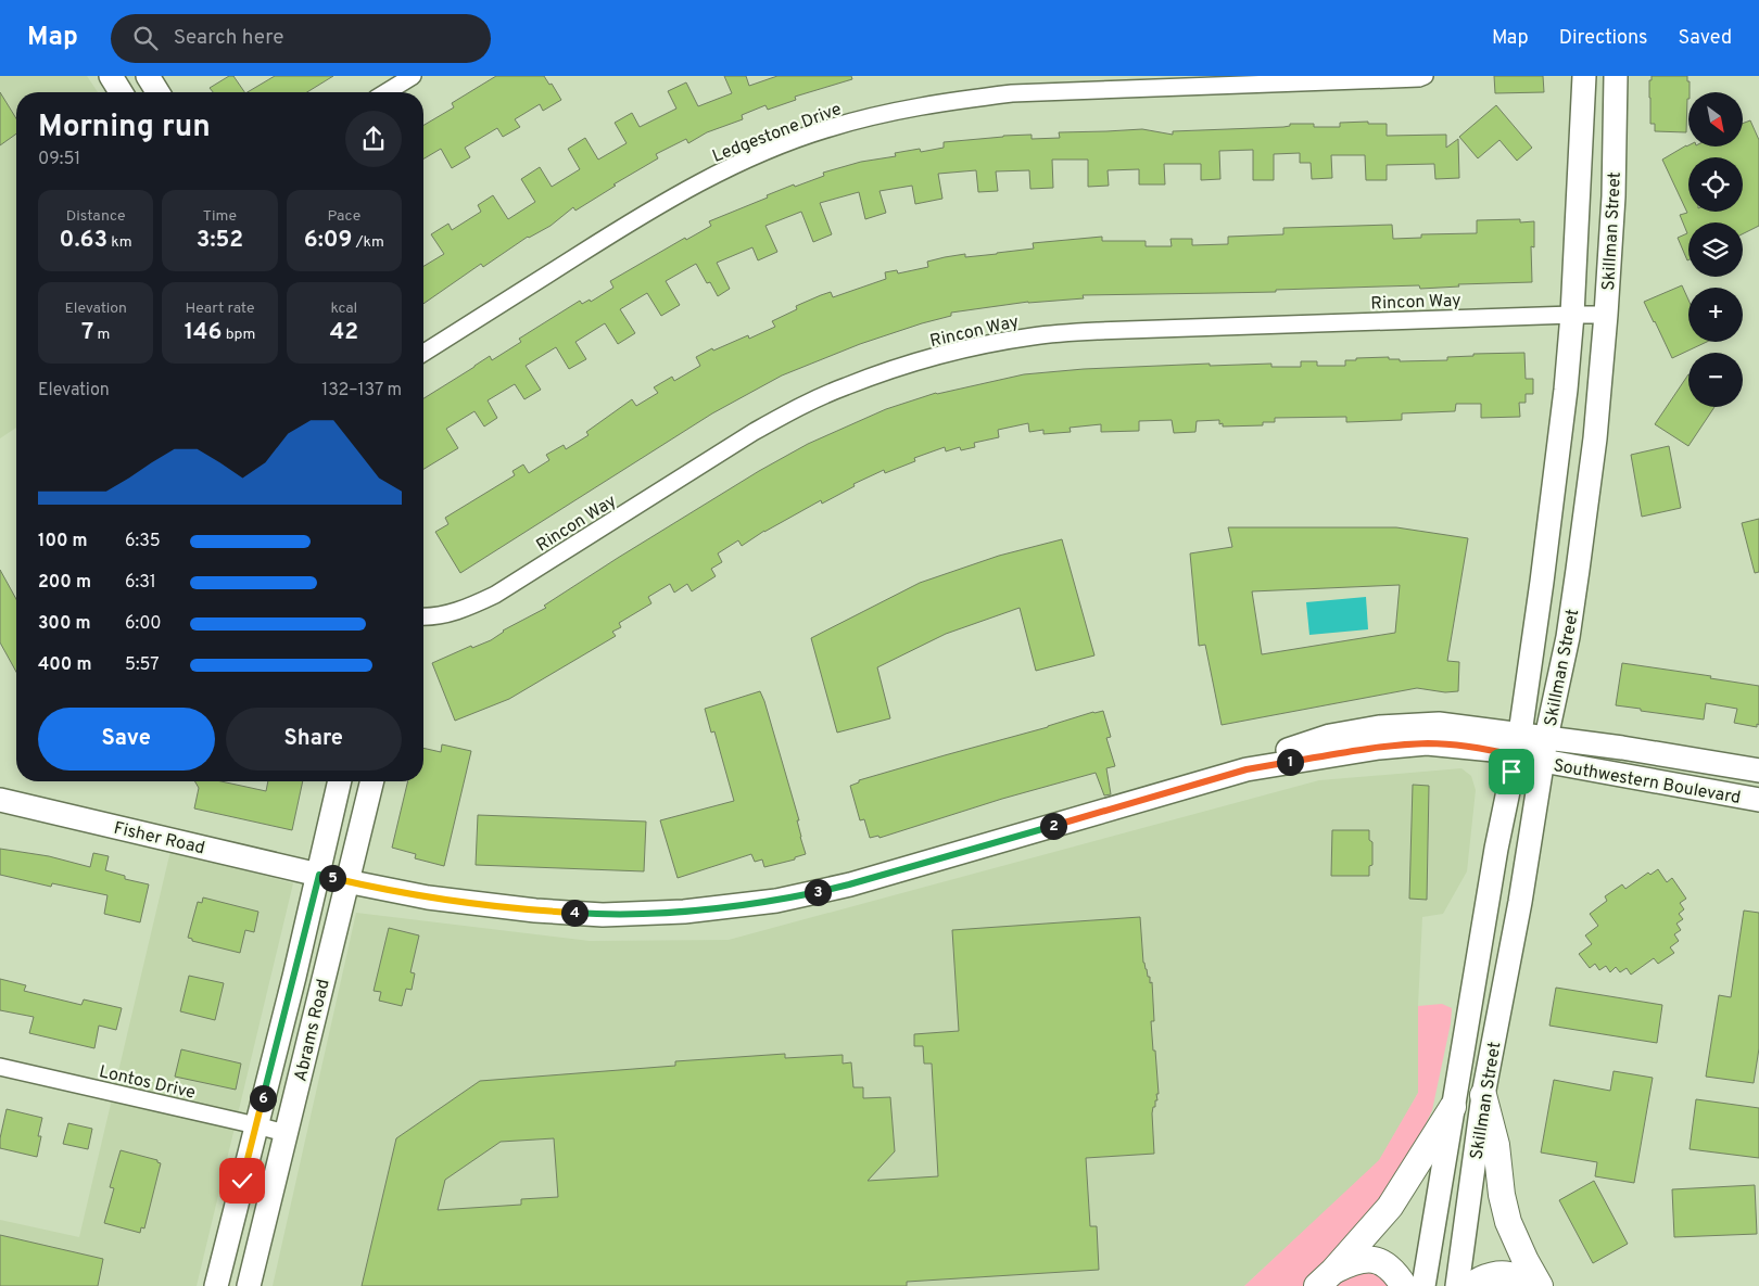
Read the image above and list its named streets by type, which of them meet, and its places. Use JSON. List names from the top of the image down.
{
  "streets": {
    "main road": [
      "Skillman Street",
      "Southwestern Boulevard",
      "Fisher Road",
      "Abrams Road"
    ],
    "street": ["Ledgestone Drive", "Rincon Way", "Lontos Drive"]
  },
  "crossings": [
    ["Skillman Street", "Rincon Way"],
    ["Skillman Street", "Southwestern Boulevard"],
    ["Southwestern Boulevard", "Fisher Road"],
    ["Southwestern Boulevard", "Abrams Road"],
    ["Fisher Road", "Abrams Road"],
    ["Abrams Road", "Lontos Drive"]
  ],
  "north": "bottom right",
  "page": {
    "header": "Map",
    "search": "Search here",
    "nav": ["Map", "Directions", "Saved"],
    "map_buttons": ["+", "−"],
    "heading": ["Morning run", "09:51"],
    "stats": [
      ["Distance", "0.63 km"],
      ["Time", "3:52"],
      ["Pace", "6:09 /km"],
      ["Elevation", "7 m"],
      ["Heart rate", "146 bpm"],
      ["kcal", "42"]
    ],
    "chart": ["Elevation", "132–137 m"],
    "list": [
      {
        "name": "100 m",
        "note": "6:35"
      },
      {
        "name": "200 m",
        "note": "6:31"
      },
      {
        "name": "300 m",
        "note": "6:00"
      },
      {
        "name": "400 m",
        "note": "5:57"
      }
    ],
    "buttons": ["Save", "Share"],
    "pins": [
      "1",
      "2",
      "5",
      "3",
      "4",
      "6"
    ]
  }
}
